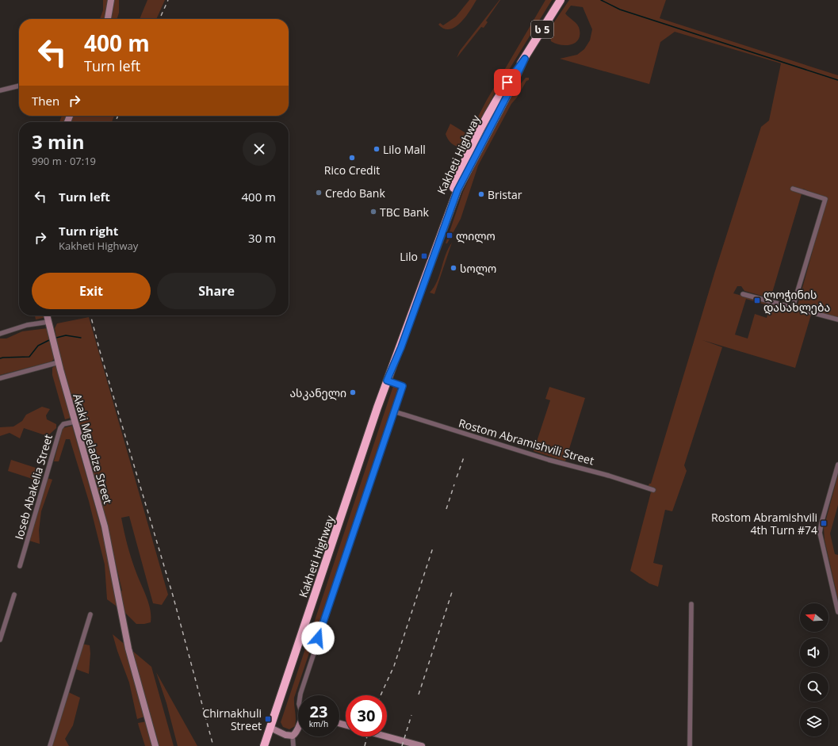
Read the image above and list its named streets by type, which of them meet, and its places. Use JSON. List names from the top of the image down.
{
  "streets": {
    "highway": ["ს 5", "Kakheti Highway"],
    "street": ["Rostom Abramishvili Street", "Akaki Mgeladze Street", "Ioseb Abakelia Street"]
  },
  "crossings": [
    ["Akaki Mgeladze Street", "Ioseb Abakelia Street"]
  ],
  "places": {
    "other": [
      "Lilo Mall",
      "Rico Credit",
      "Credo Bank",
      "Bristar",
      "TBC Bank",
      "სოლო",
      "ასკანელი"
    ],
    "transit": [
      "ლილო",
      "Lilo",
      "ლოჭინის დასახლება",
      "Rostom Abramishvili 4th Turn #74",
      "Chirnakhuli Street"
    ]
  },
  "north": "left",
  "page": {
    "turn": ["400 m", "Turn left"],
    "then": "Then",
    "heading": ["3 min", "990 m · 07:19"],
    "list": [
      {
        "name": "Turn left",
        "value": "400 m"
      },
      {
        "name": "Turn right",
        "note": "Kakheti Highway",
        "value": "30 m"
      }
    ],
    "buttons": ["Exit", "Share"],
    "speed": "23 km/h",
    "limit": "30"
  }
}
